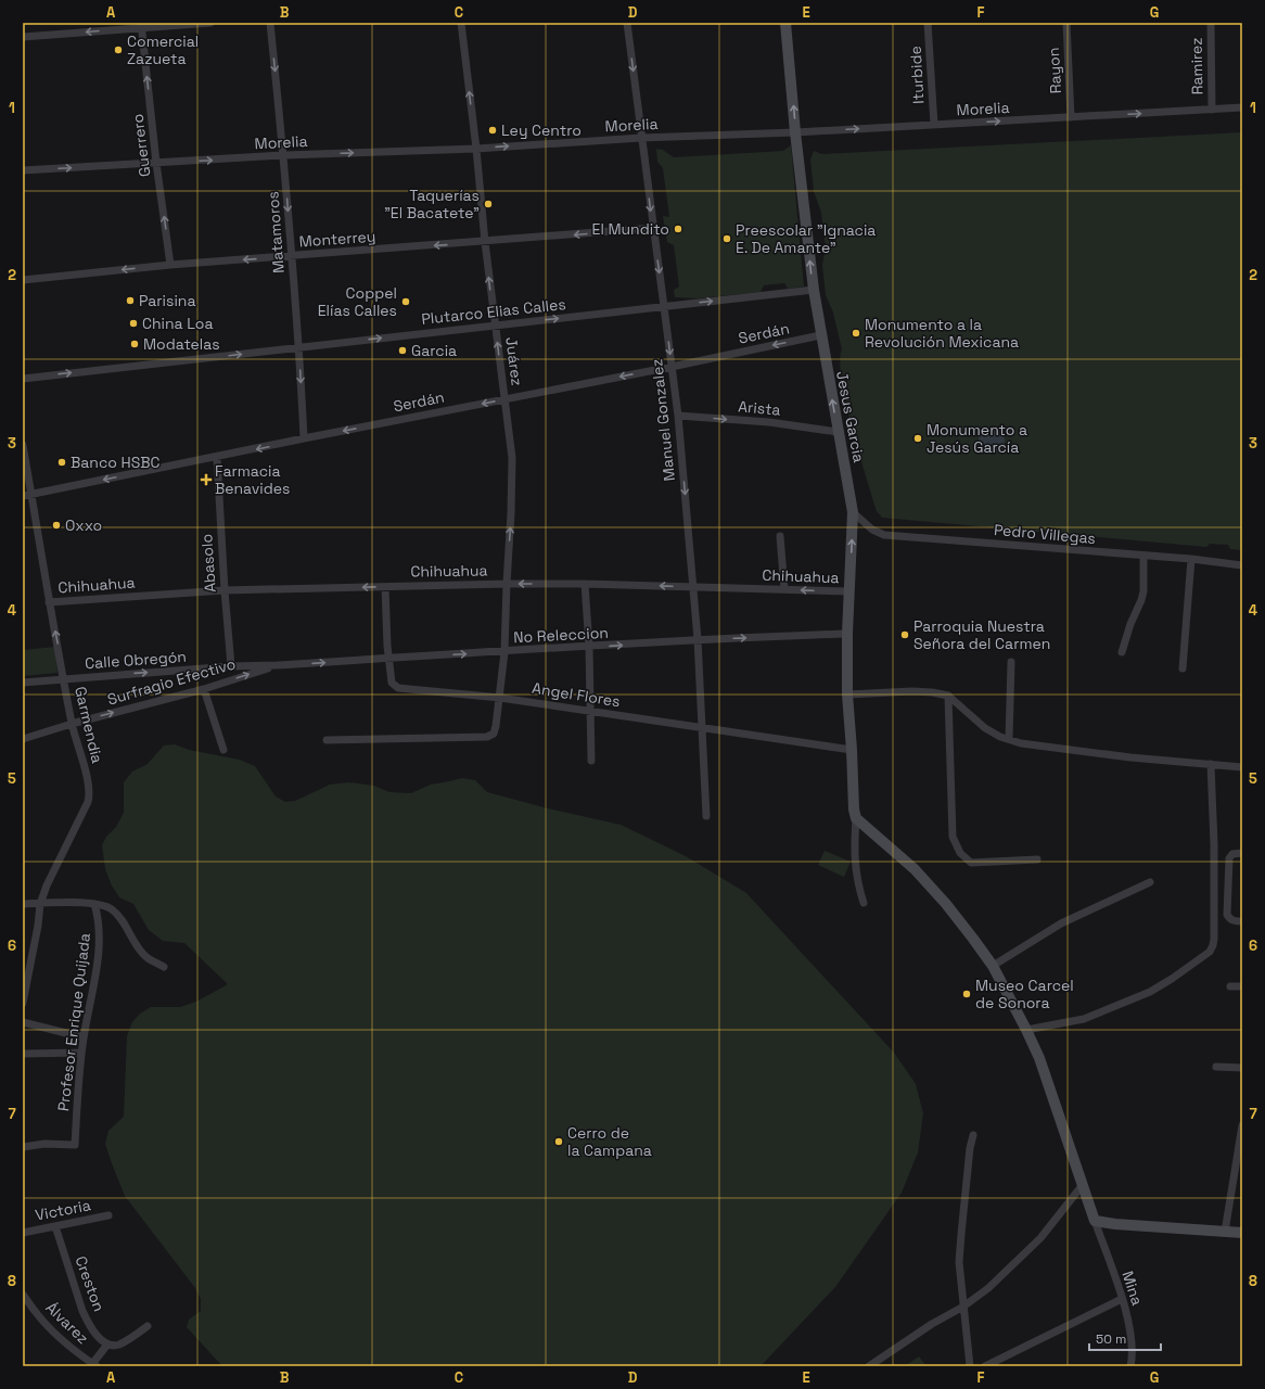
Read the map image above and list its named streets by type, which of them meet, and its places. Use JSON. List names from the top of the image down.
{
  "streets": {
    "street": [
      "Ramirez",
      "Rayon",
      "Iturbide",
      "Morelia",
      "Guerrero",
      "Matamoros",
      "Monterrey",
      "Plutarco Elias Calles",
      "Serdán",
      "Juárez",
      "Arista",
      "Jesus Garcia",
      "Manuel Gonzalez",
      "Pedro Villegas",
      "Abasolo",
      "Chihuahua",
      "No Releccion",
      "Calle Obregón",
      "Surfragio Efectivo",
      "Angel Flores",
      "Garmendia",
      "Profesor Enrique Quijada",
      "Victoria",
      "Creston",
      "Mina",
      "Álvarez"
    ]
  },
  "crossings": [
    ["Ramirez", "Morelia"],
    ["Rayon", "Morelia"],
    ["Iturbide", "Morelia"],
    ["Morelia", "Guerrero"],
    ["Morelia", "Matamoros"],
    ["Morelia", "Juárez"],
    ["Morelia", "Jesus Garcia"],
    ["Morelia", "Manuel Gonzalez"],
    ["Guerrero", "Monterrey"],
    ["Matamoros", "Monterrey"],
    ["Matamoros", "Plutarco Elias Calles"],
    ["Matamoros", "Serdán"],
    ["Monterrey", "Juárez"],
    ["Monterrey", "Manuel Gonzalez"],
    ["Plutarco Elias Calles", "Juárez"],
    ["Plutarco Elias Calles", "Jesus Garcia"],
    ["Plutarco Elias Calles", "Manuel Gonzalez"],
    ["Serdán", "Juárez"],
    ["Serdán", "Jesus Garcia"],
    ["Serdán", "Manuel Gonzalez"],
    ["Serdán", "Abasolo"],
    ["Serdán", "Garmendia"],
    ["Juárez", "Chihuahua"],
    ["Juárez", "No Releccion"],
    ["Juárez", "Angel Flores"],
    ["Arista", "Jesus Garcia"],
    ["Arista", "Manuel Gonzalez"],
    ["Jesus Garcia", "Pedro Villegas"],
    ["Jesus Garcia", "Chihuahua"],
    ["Jesus Garcia", "No Releccion"],
    ["Jesus Garcia", "Angel Flores"],
    ["Manuel Gonzalez", "Chihuahua"],
    ["Manuel Gonzalez", "No Releccion"],
    ["Manuel Gonzalez", "Angel Flores"],
    ["Abasolo", "Chihuahua"],
    ["Abasolo", "Calle Obregón"],
    ["Chihuahua", "Angel Flores"],
    ["Chihuahua", "Garmendia"],
    ["No Releccion", "Calle Obregón"],
    ["No Releccion", "Surfragio Efectivo"],
    ["No Releccion", "Angel Flores"],
    ["Calle Obregón", "Surfragio Efectivo"],
    ["Calle Obregón", "Garmendia"],
    ["Surfragio Efectivo", "Garmendia"],
    ["Victoria", "Creston"]
  ],
  "one_way": [
    "Morelia",
    "Guerrero",
    "Matamoros",
    "Monterrey",
    "Plutarco Elias Calles",
    "Serdán",
    "Juárez",
    "Arista",
    "Jesus Garcia",
    "Manuel Gonzalez",
    "Chihuahua",
    "No Releccion",
    "Calle Obregón",
    "Surfragio Efectivo"
  ],
  "places": {
    "other": [
      "Comercial Zazueta",
      "Ley Centro",
      "Taquerías \"El Bacatete\"",
      "El Mundito",
      "Preescolar \"Ignacia E. De Amante\"",
      "Parisina",
      "Coppel Elías Calles",
      "China Loa",
      "Monumento a la Revolución Mexicana",
      "Modatelas",
      "Garcia",
      "Monumento a Jesús García",
      "Banco HSBC",
      "Oxxo",
      "Parroquia Nuestra Señora del Carmen",
      "Museo Carcel de Sonora",
      "Cerro de la Campana"
    ],
    "health": ["Farmacia Benavides"]
  },
  "scale_bar": "50 m",
  "grid": {
    "columns": [
      "A",
      "B",
      "C",
      "D",
      "E",
      "F",
      "G"
    ],
    "rows": [
      "1",
      "2",
      "3",
      "4",
      "5",
      "6",
      "7",
      "8"
    ]
  }
}
